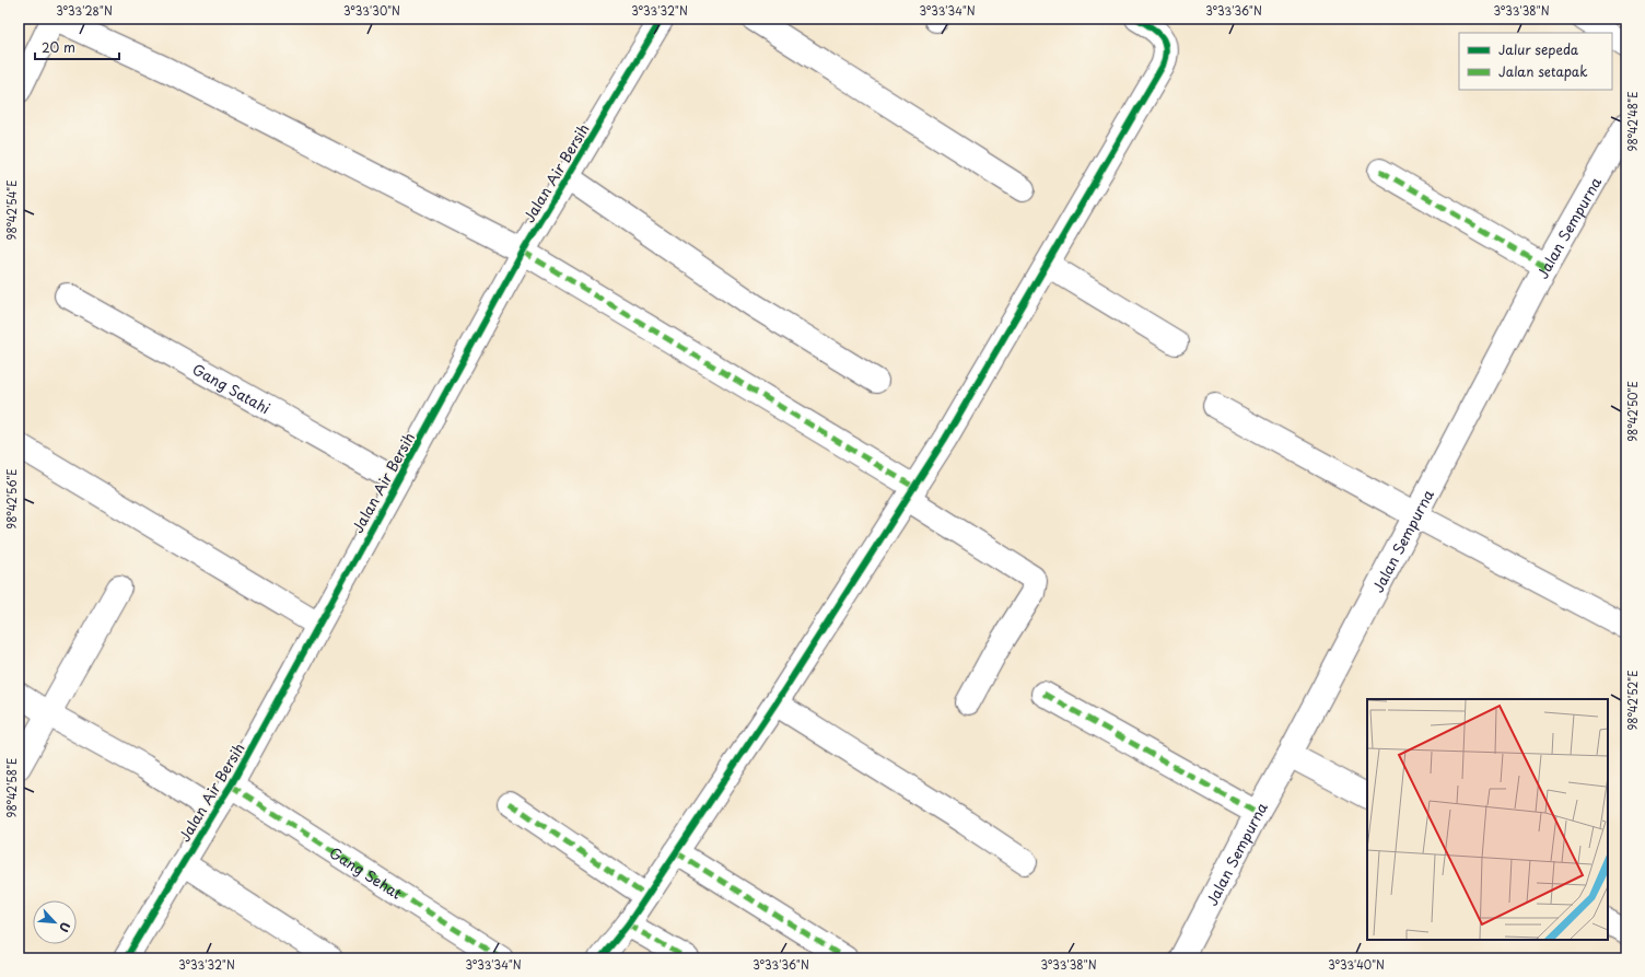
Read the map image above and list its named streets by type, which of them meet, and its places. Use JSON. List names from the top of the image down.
{
  "streets": {
    "street": [
      "Jalan Air Bersih",
      "Jalan Sempurna",
      "Gang Satahi",
      "Gang Sehat"
    ]
  },
  "crossings": [
    ["Jalan Air Bersih", "Gang Satahi"],
    ["Jalan Air Bersih", "Gang Sehat"]
  ],
  "legend": ["Jalur sepeda", "Jalan setapak"],
  "scale_bar": "20 m",
  "north": "bottom right",
  "coordinates": [
    "3°33'28\"N",
    "3°33'30\"N",
    "3°33'32\"N",
    "3°33'34\"N",
    "3°33'36\"N",
    "3°33'38\"N",
    "98°42'48\"E",
    "98°42'54\"E",
    "98°42'50\"E",
    "98°42'56\"E",
    "98°42'52\"E",
    "98°42'58\"E",
    "3°33'40\"N"
  ]
}
